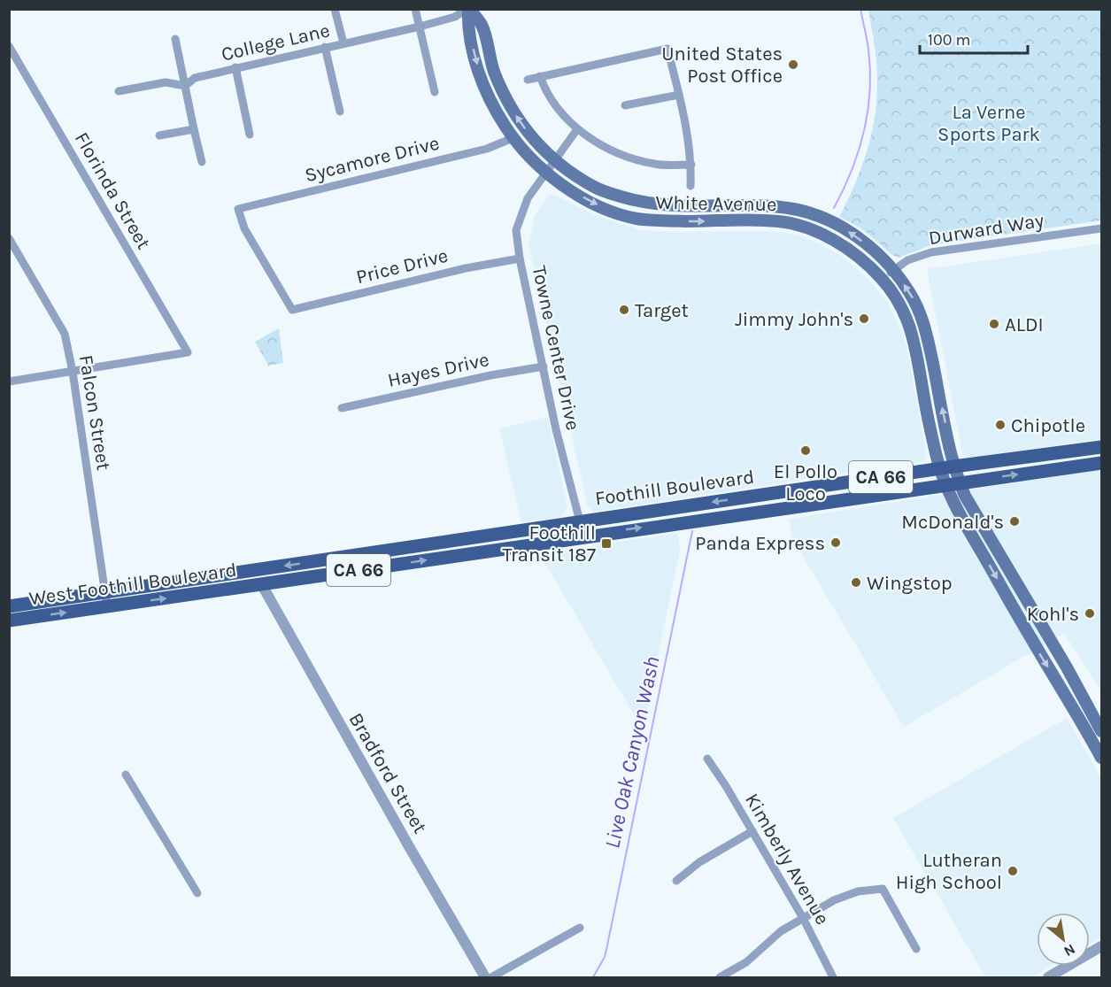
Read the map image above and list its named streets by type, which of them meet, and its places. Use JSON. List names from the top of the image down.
{
  "streets": {
    "main road": [
      "White Avenue",
      "CA 66",
      "Foothill Boulevard",
      "West Foothill Boulevard"
    ],
    "street": [
      "College Lane",
      "Sycamore Drive",
      "Florinda Street",
      "Durward Way",
      "Price Drive",
      "Towne Center Drive",
      "Hayes Drive",
      "Falcon Street",
      "Bradford Street",
      "Kimberly Avenue"
    ]
  },
  "crossings": [
    ["College Lane", "White Avenue"],
    ["Sycamore Drive", "White Avenue"],
    ["Sycamore Drive", "Price Drive"],
    ["Florinda Street", "Falcon Street"],
    ["White Avenue", "Durward Way"],
    ["White Avenue", "Towne Center Drive"],
    ["White Avenue", "Foothill Boulevard"],
    ["Price Drive", "Towne Center Drive"],
    ["Towne Center Drive", "Hayes Drive"],
    ["Towne Center Drive", "Foothill Boulevard"],
    ["Falcon Street", "West Foothill Boulevard"],
    ["Foothill Boulevard", "West Foothill Boulevard"],
    ["Foothill Boulevard", "Bradford Street"],
    ["West Foothill Boulevard", "Bradford Street"]
  ],
  "water": ["Live Oak Canyon Wash"],
  "parks": ["La Verne Sports Park"],
  "places": {
    "other": [
      "United States Post Office",
      "Target",
      "Jimmy John's",
      "ALDI",
      "Chipotle",
      "El Pollo Loco",
      "McDonald's",
      "Panda Express",
      "Wingstop",
      "Kohl's",
      "Lutheran High School"
    ],
    "transit": ["Foothill Transit 187"]
  },
  "scale_bar": "100 m",
  "north": "bottom right"
}
